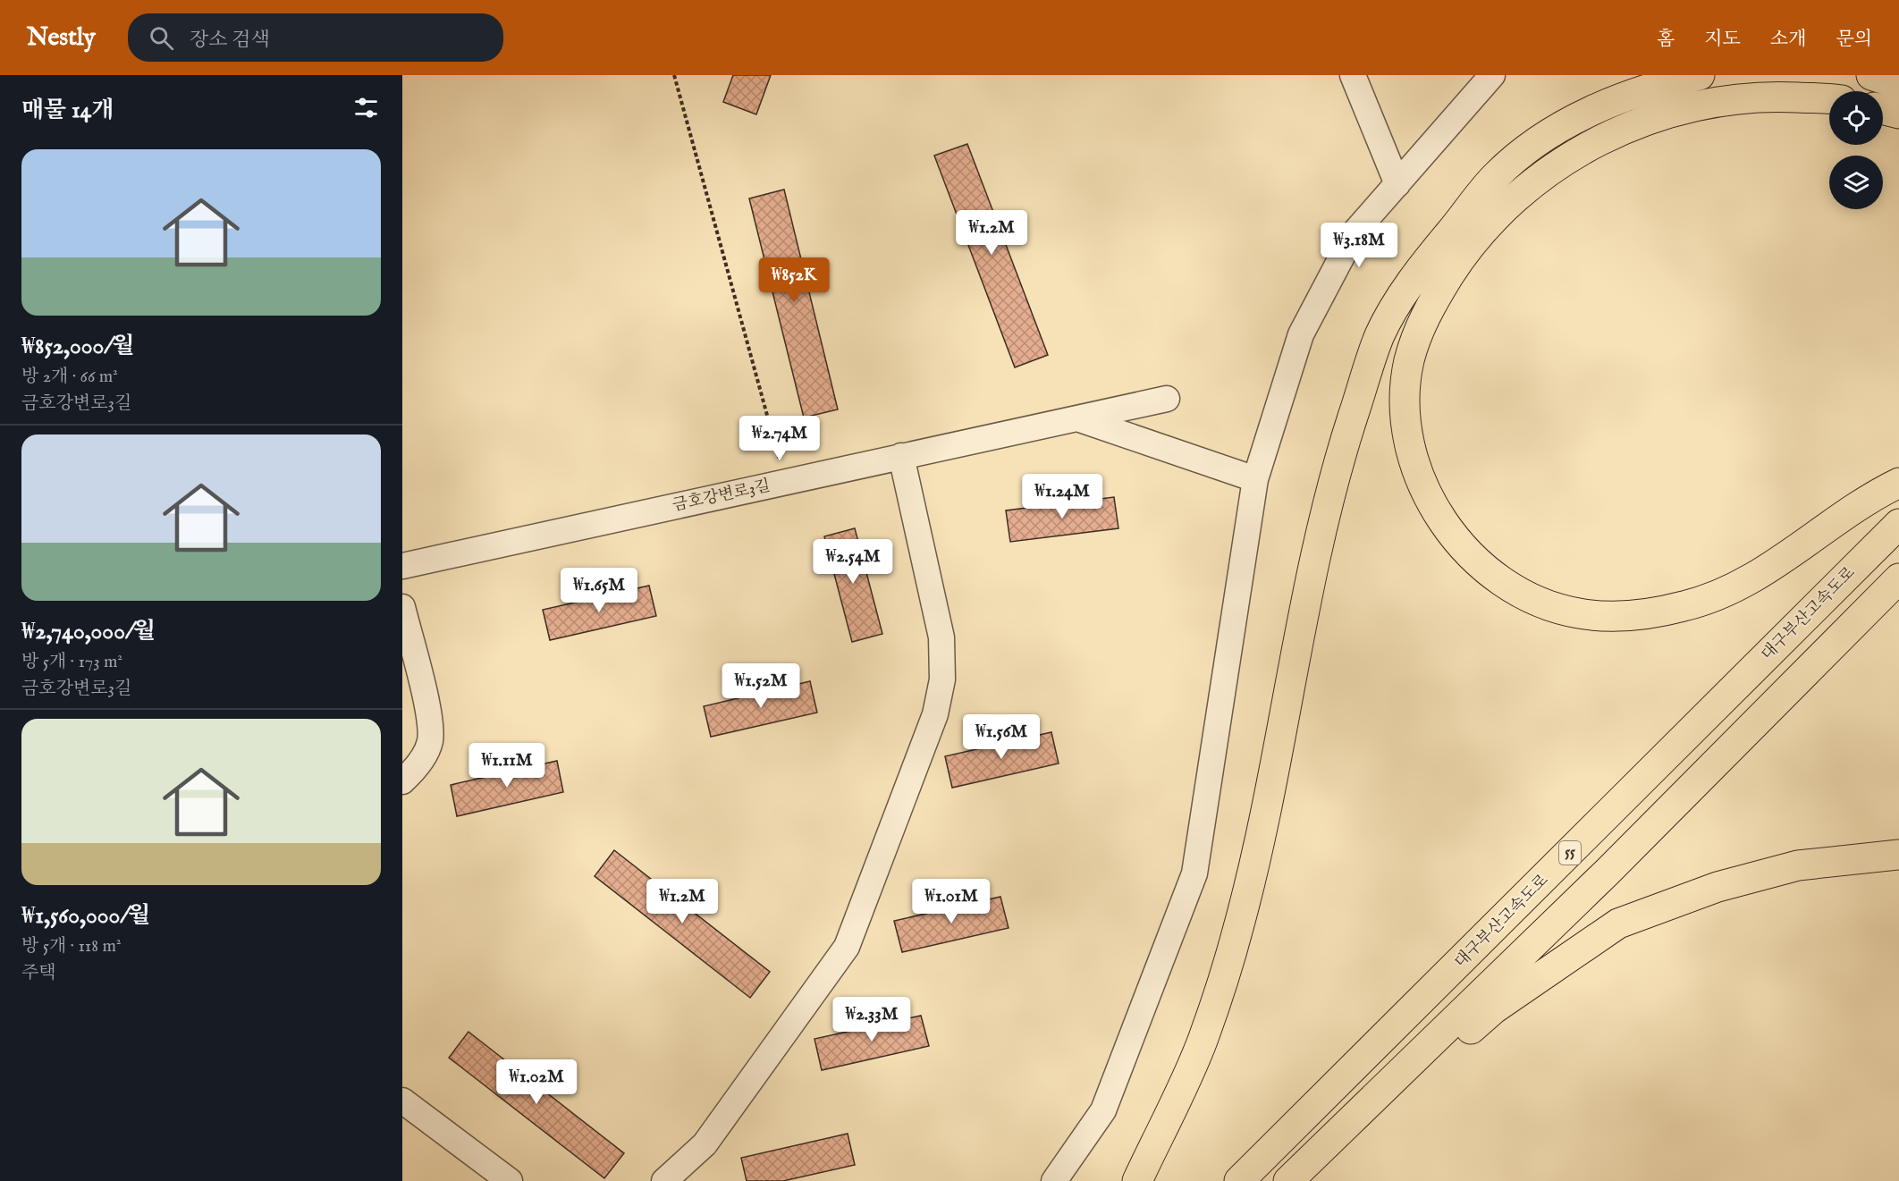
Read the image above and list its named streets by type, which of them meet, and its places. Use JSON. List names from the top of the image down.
{
  "streets": {
    "highway": ["대구부산고속도로", "55"],
    "street": ["금호강변로3길"]
  },
  "page": {
    "header": "Nestly",
    "search": "장소 검색",
    "nav": [
      "홈",
      "지도",
      "소개",
      "문의"
    ],
    "heading": "매물 14개",
    "list": [
      {
        "name": "₩852,000/월",
        "note": "방 2개 · 66 m² · 금호강변로3길"
      },
      {
        "name": "₩2,740,000/월",
        "note": "방 5개 · 173 m² · 금호강변로3길"
      },
      {
        "name": "₩1,560,000/월",
        "note": "방 5개 · 118 m² · 주택"
      }
    ],
    "price": [
      "₩1.2M",
      "₩3.18M",
      "₩852K",
      "₩2.74M",
      "₩1.24M",
      "₩2.54M",
      "₩1.65M",
      "₩1.52M",
      "₩1.56M",
      "₩1.11M",
      "₩1.2M",
      "₩1.01M",
      "₩2.33M",
      "₩1.02M"
    ]
  }
}
